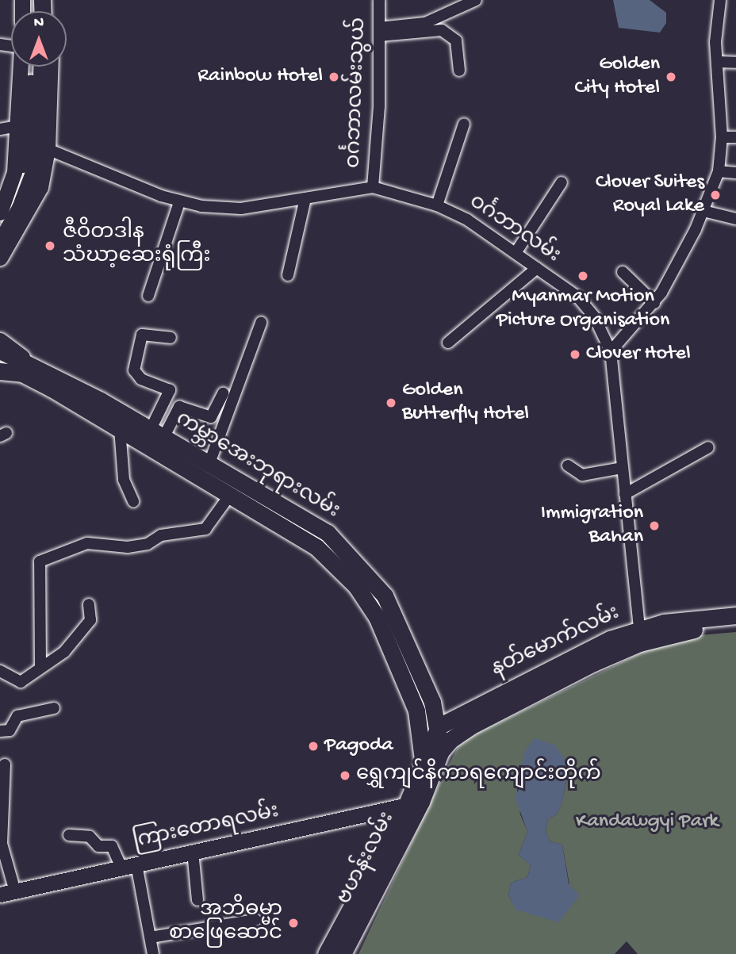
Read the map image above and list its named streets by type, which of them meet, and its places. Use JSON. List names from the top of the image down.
{
  "streets": {
    "main road": [
      "ကမ္ဘာအေးဘုရားလမ်း",
      "နတ်မောက်လမ်း",
      "ကြားတောရလမ်း",
      "ဗဟန်းလမ်း"
    ],
    "street": ["ဝင်္ဂဘာလမ်းသွယ်", "ဝင်္ဂဘာလမ်း"]
  },
  "crossings": [
    ["ဝင်္ဂဘာလမ်းသွယ်", "ဝင်္ဂဘာလမ်း"],
    ["ဝင်္ဂဘာလမ်း", "နတ်မောက်လမ်း"],
    ["ကမ္ဘာအေးဘုရားလမ်း", "နတ်မောက်လမ်း"],
    ["ကမ္ဘာအေးဘုရားလမ်း", "ဗဟန်းလမ်း"],
    ["နတ်မောက်လမ်း", "ဗဟန်းလမ်း"],
    ["ကြားတောရလမ်း", "ဗဟန်းလမ်း"]
  ],
  "parks": ["Kandawgyi Park"],
  "places": [
    "Rainbow Hotel",
    "Golden City Hotel",
    "Clover Suites Royal Lake",
    "ဇီဝိတဒါန သံဃာ့ဆေးရုံကြီး",
    "Myanmar Motion Picture Organisation",
    "Clover Hotel",
    "Golden Butterfly Hotel",
    "Immigration Bahan",
    "Pagoda",
    "ရွှေကျင်နိကာရကျောင်းတိုက်",
    "အဘိဓမ္မာ စာဖြေဆောင်"
  ],
  "north": "top"
}
